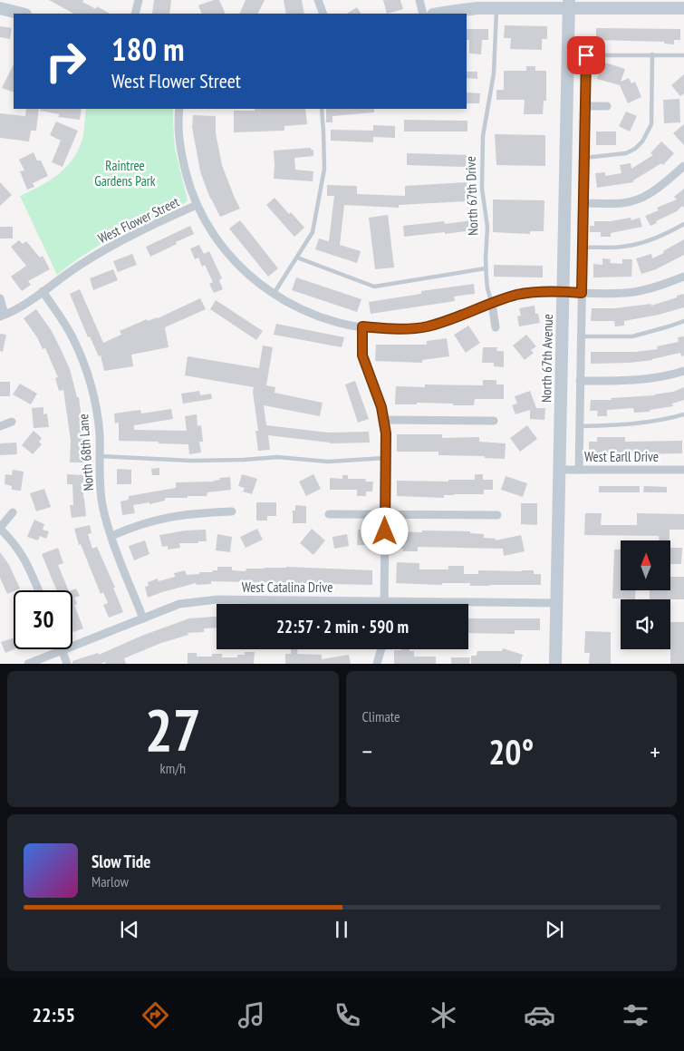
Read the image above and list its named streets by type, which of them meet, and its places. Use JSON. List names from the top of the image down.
{
  "streets": {
    "main road": ["North 67th Avenue"],
    "street": [
      "North 67th Drive",
      "West Flower Street",
      "North 68th Lane",
      "West Earll Drive",
      "West Catalina Drive"
    ]
  },
  "crossings": [
    ["North 67th Drive", "West Flower Street"],
    ["West Flower Street", "North 67th Avenue"],
    ["West Flower Street", "North 68th Lane"],
    ["North 67th Avenue", "West Earll Drive"],
    ["North 67th Avenue", "West Catalina Drive"],
    ["North 68th Lane", "West Catalina Drive"]
  ],
  "parks": ["Raintree Gardens Park"],
  "north": "top",
  "page": {
    "turn": ["180 m", "West Flower Street"],
    "limit": "30",
    "trip": "22:57 · 2 min · 590 m",
    "tile": [
      ["27", "km/h"],
      "Climate"
    ],
    "heat": ["−", "20°", "+"],
    "song": ["Slow Tide", "Marlow"],
    "tabs": "22:55"
  }
}
